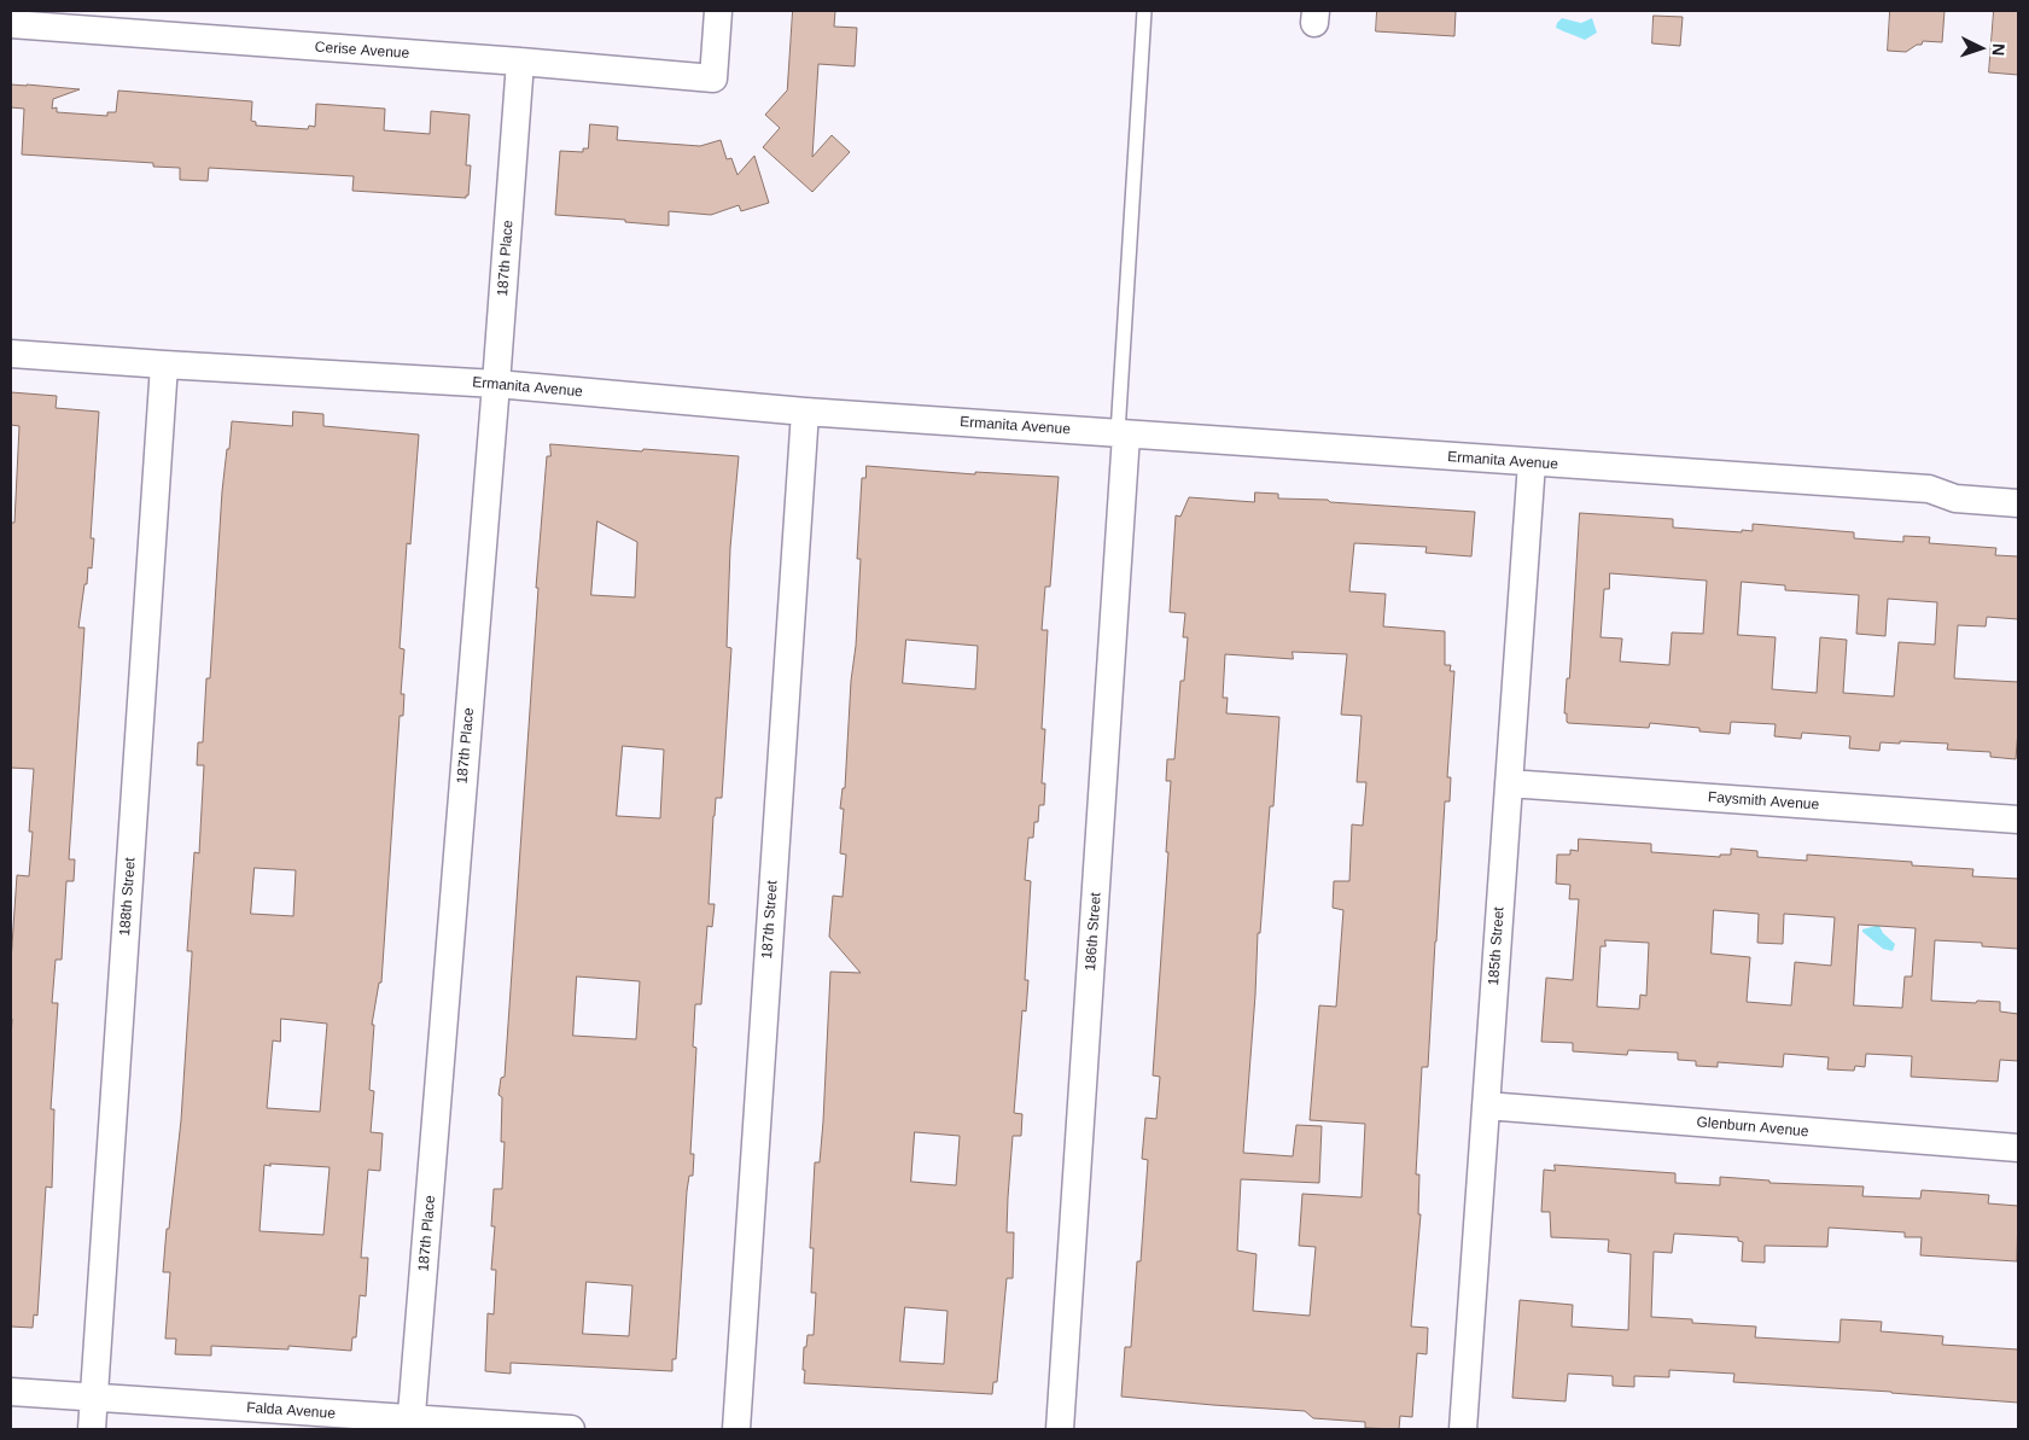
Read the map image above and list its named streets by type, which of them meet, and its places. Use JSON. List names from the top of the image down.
{
  "streets": {
    "street": [
      "Cerise Avenue",
      "187th Place",
      "Ermanita Avenue",
      "Faysmith Avenue",
      "188th Street",
      "187th Street",
      "186th Street",
      "185th Street",
      "Glenburn Avenue",
      "Falda Avenue"
    ]
  },
  "crossings": [
    ["Cerise Avenue", "187th Place"],
    ["187th Place", "Ermanita Avenue"],
    ["187th Place", "Falda Avenue"],
    ["Ermanita Avenue", "188th Street"],
    ["Ermanita Avenue", "187th Street"],
    ["Ermanita Avenue", "186th Street"],
    ["Ermanita Avenue", "185th Street"],
    ["Faysmith Avenue", "185th Street"],
    ["188th Street", "Falda Avenue"],
    ["185th Street", "Glenburn Avenue"]
  ],
  "north": "right"
}
